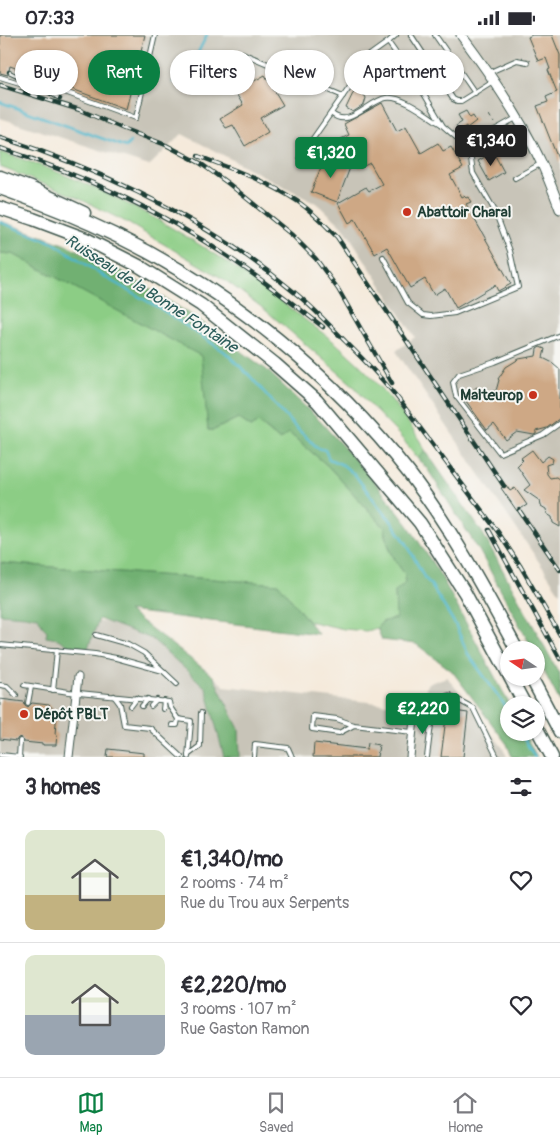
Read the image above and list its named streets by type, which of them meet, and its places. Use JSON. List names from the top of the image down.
{
  "water": ["Ruisseau de la Bonne Fontaine"],
  "places": ["Abattoir Charal", "Malteurop", "Dépôt PBLT"],
  "north": "left",
  "page": {
    "status": "07:33",
    "chip": [
      "Buy",
      "Rent",
      "Filters",
      "New",
      "Apartment"
    ],
    "price": ["€1,340", "€1,320", "€2,220"],
    "heading": "3 homes",
    "list": [
      {
        "name": "€1,340/mo",
        "note": "2 rooms · 74 m² · Rue du Trou aux Serpents"
      },
      {
        "name": "€2,220/mo",
        "note": "3 rooms · 107 m² · Rue Gaston Ramon"
      }
    ],
    "tabs": ["Map", "Saved", "Home"]
  }
}
